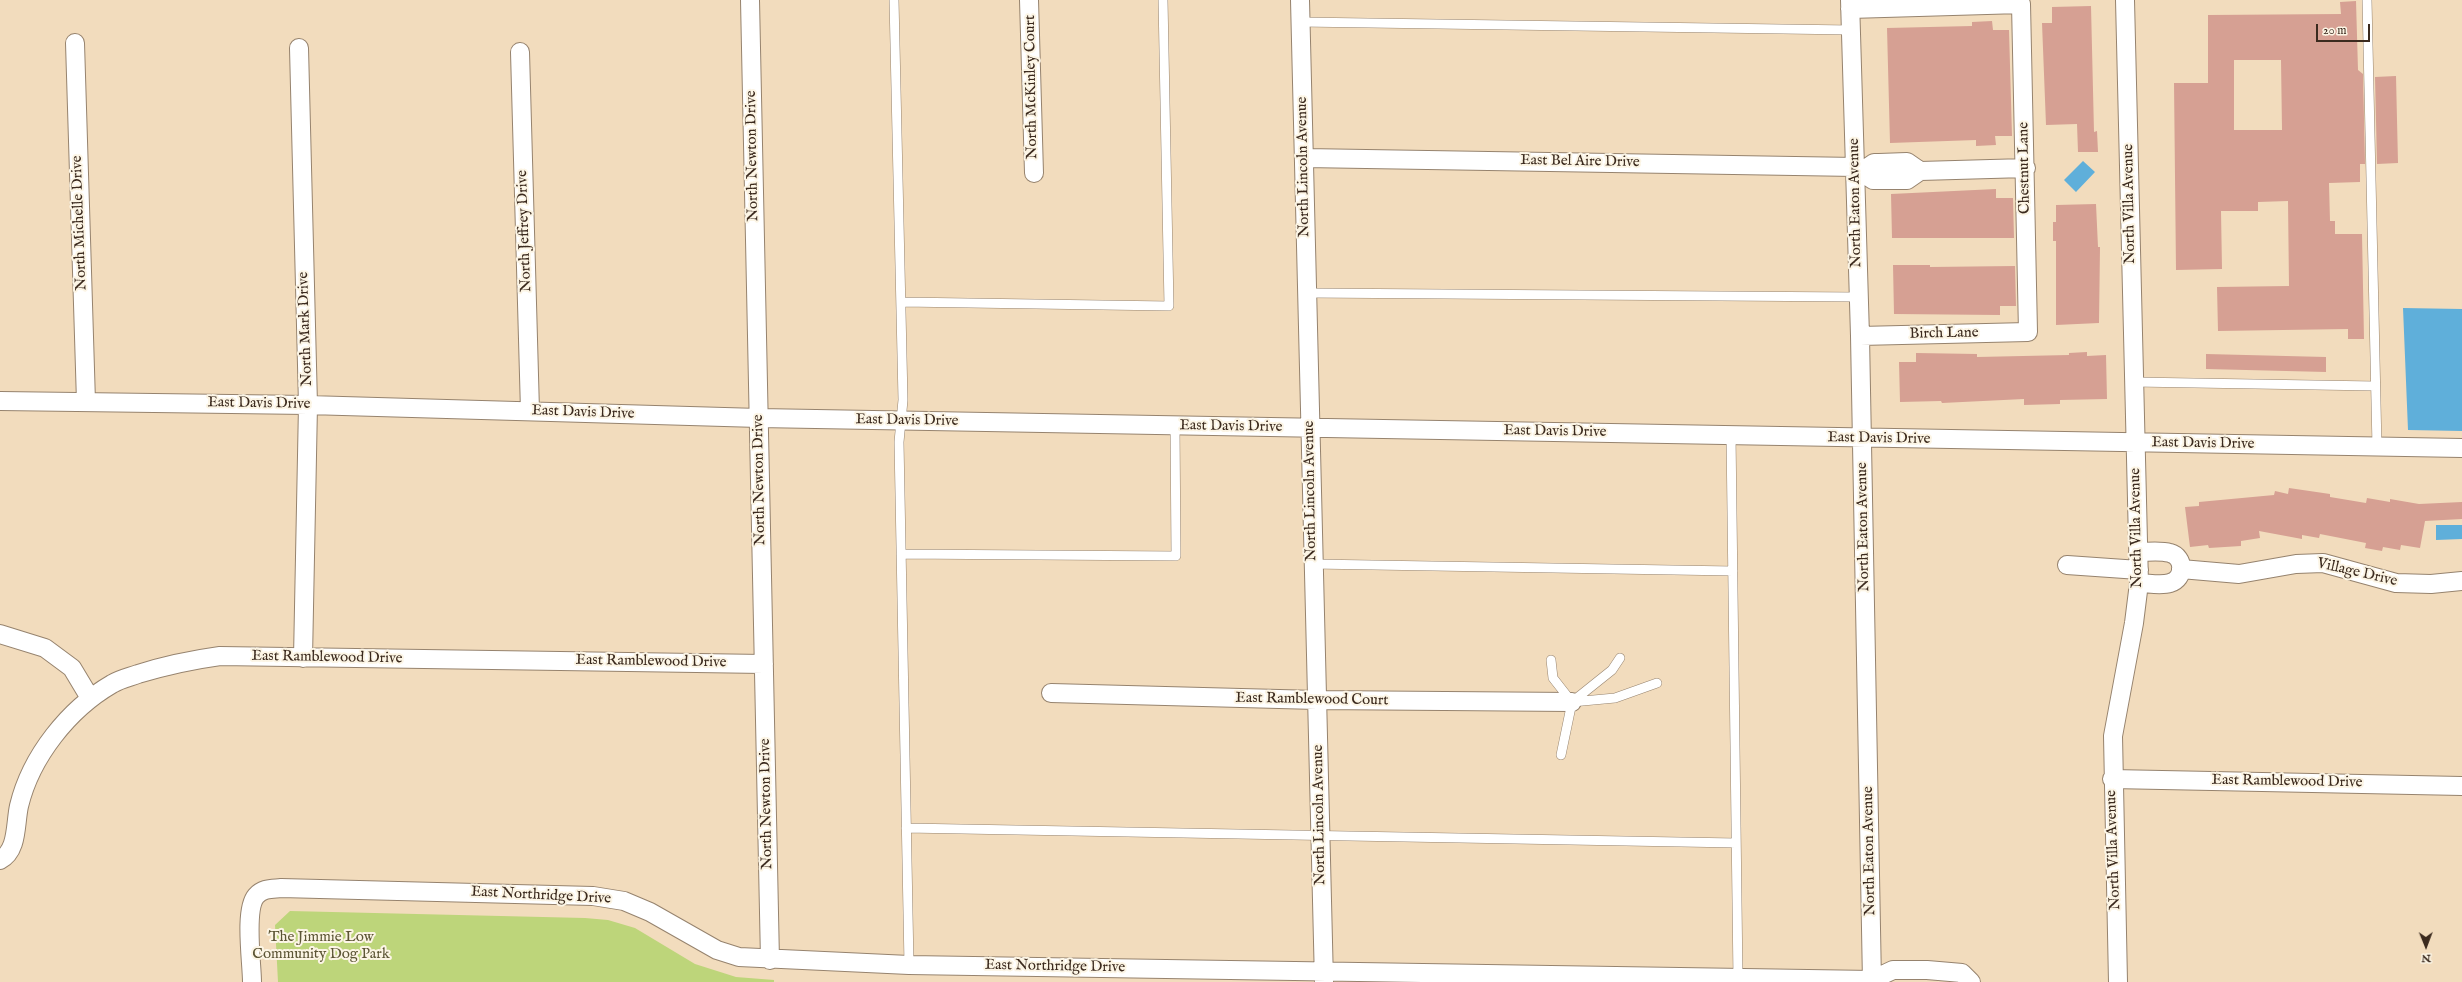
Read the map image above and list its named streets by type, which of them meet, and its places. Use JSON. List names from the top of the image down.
{
  "streets": {
    "street": [
      "North McKinley Court",
      "North Newton Drive",
      "East Bel Aire Drive",
      "North Lincoln Avenue",
      "Chestnut Lane",
      "North Eaton Avenue",
      "North Villa Avenue",
      "North Michelle Drive",
      "North Jeffrey Drive",
      "North Mark Drive",
      "Birch Lane",
      "East Davis Drive",
      "Village Drive",
      "East Ramblewood Drive",
      "East Ramblewood Court",
      "East Northridge Drive"
    ]
  },
  "crossings": [
    ["North Newton Drive", "East Davis Drive"],
    ["North Newton Drive", "East Ramblewood Drive"],
    ["North Newton Drive", "East Northridge Drive"],
    ["East Bel Aire Drive", "North Lincoln Avenue"],
    ["East Bel Aire Drive", "North Eaton Avenue"],
    ["North Lincoln Avenue", "East Davis Drive"],
    ["North Lincoln Avenue", "East Ramblewood Court"],
    ["North Lincoln Avenue", "East Northridge Drive"],
    ["Chestnut Lane", "North Eaton Avenue"],
    ["Chestnut Lane", "Birch Lane"],
    ["North Eaton Avenue", "Birch Lane"],
    ["North Eaton Avenue", "East Davis Drive"],
    ["North Eaton Avenue", "East Northridge Drive"],
    ["North Villa Avenue", "East Davis Drive"],
    ["North Villa Avenue", "East Ramblewood Drive"],
    ["North Michelle Drive", "East Davis Drive"],
    ["North Jeffrey Drive", "East Davis Drive"],
    ["North Mark Drive", "East Davis Drive"],
    ["North Mark Drive", "East Ramblewood Drive"]
  ],
  "parks": ["The Jimmie Low Community Dog Park"],
  "scale_bar": "20 m",
  "north": "bottom"
}
